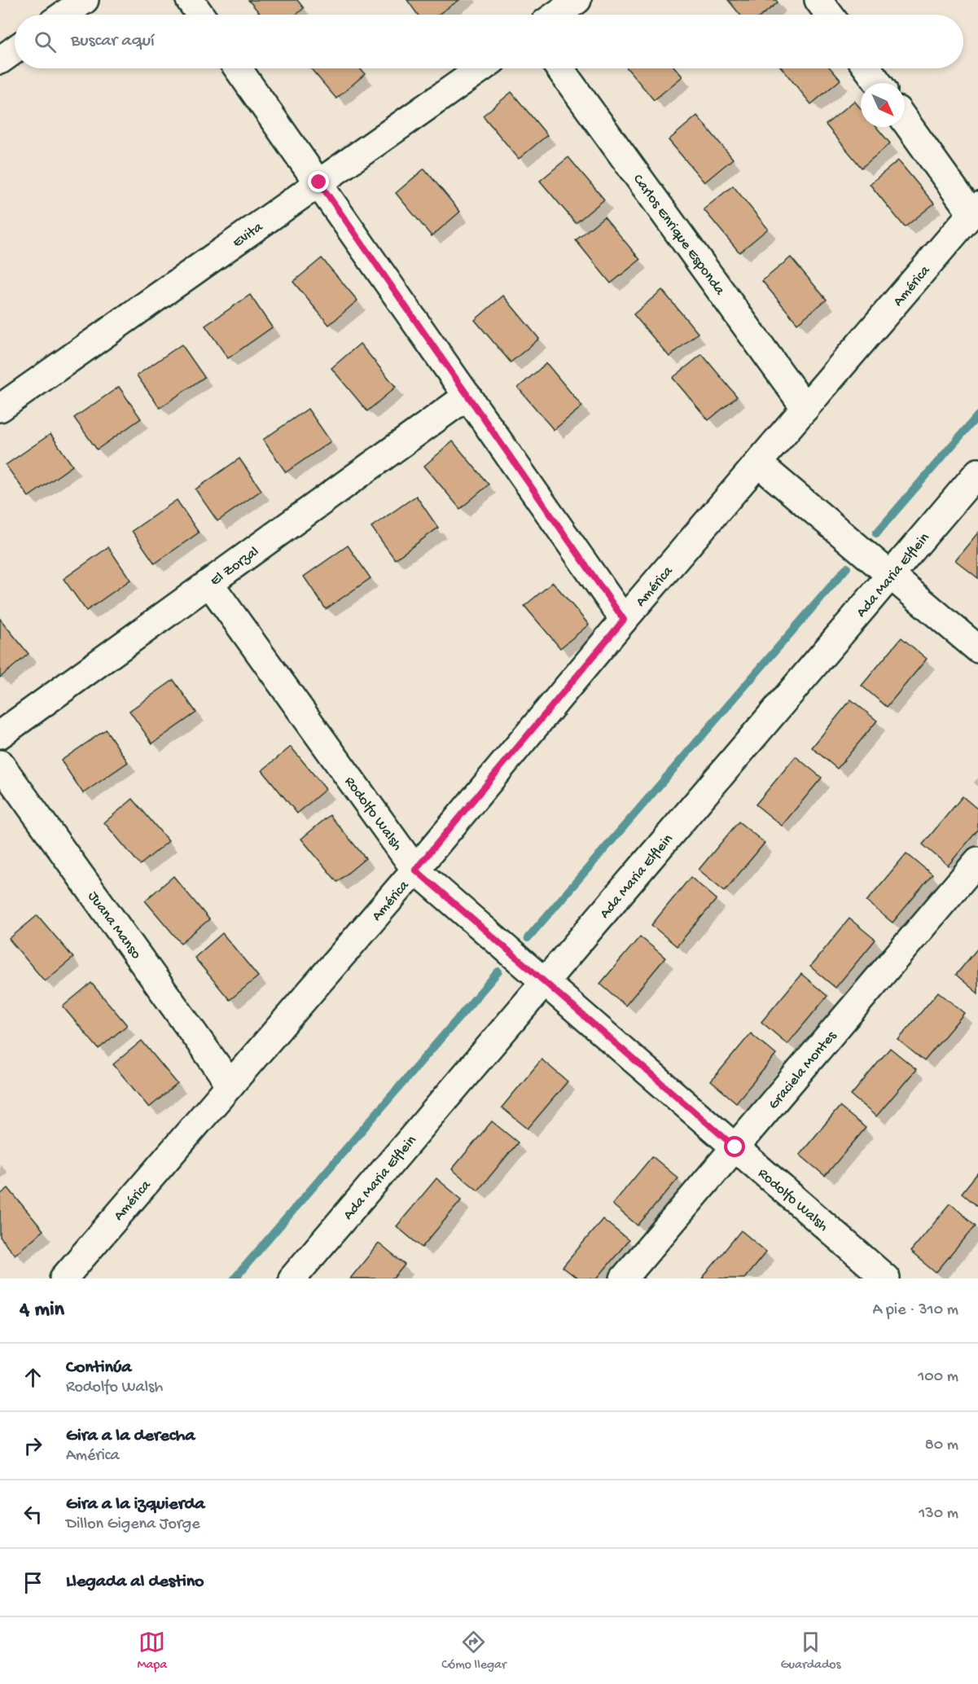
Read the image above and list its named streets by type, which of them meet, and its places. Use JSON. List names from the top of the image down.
{
  "streets": {
    "street": [
      "Evita",
      "Carlos Enrique Esponda",
      "América",
      "El Zorzal",
      "Ada Maria Elflein",
      "Rodolfo Walsh",
      "Juana Manso",
      "Graciela Montes"
    ]
  },
  "crossings": [
    ["Carlos Enrique Esponda", "América"],
    ["América", "Rodolfo Walsh"],
    ["América", "Juana Manso"],
    ["El Zorzal", "Rodolfo Walsh"],
    ["Ada Maria Elflein", "Rodolfo Walsh"],
    ["Rodolfo Walsh", "Graciela Montes"]
  ],
  "north": "bottom right",
  "page": {
    "search": "Buscar aquí",
    "heading": ["4 min", "A pie · 310 m"],
    "list": [
      ["Continúa", "Rodolfo Walsh", "100 m"],
      ["Gira a la derecha", "América", "80 m"],
      ["Gira a la izquierda", "Dillon Gigena Jorge", "130 m"],
      "Llegada al destino"
    ],
    "nav": ["Mapa", "Cómo llegar", "Guardados"]
  }
}
